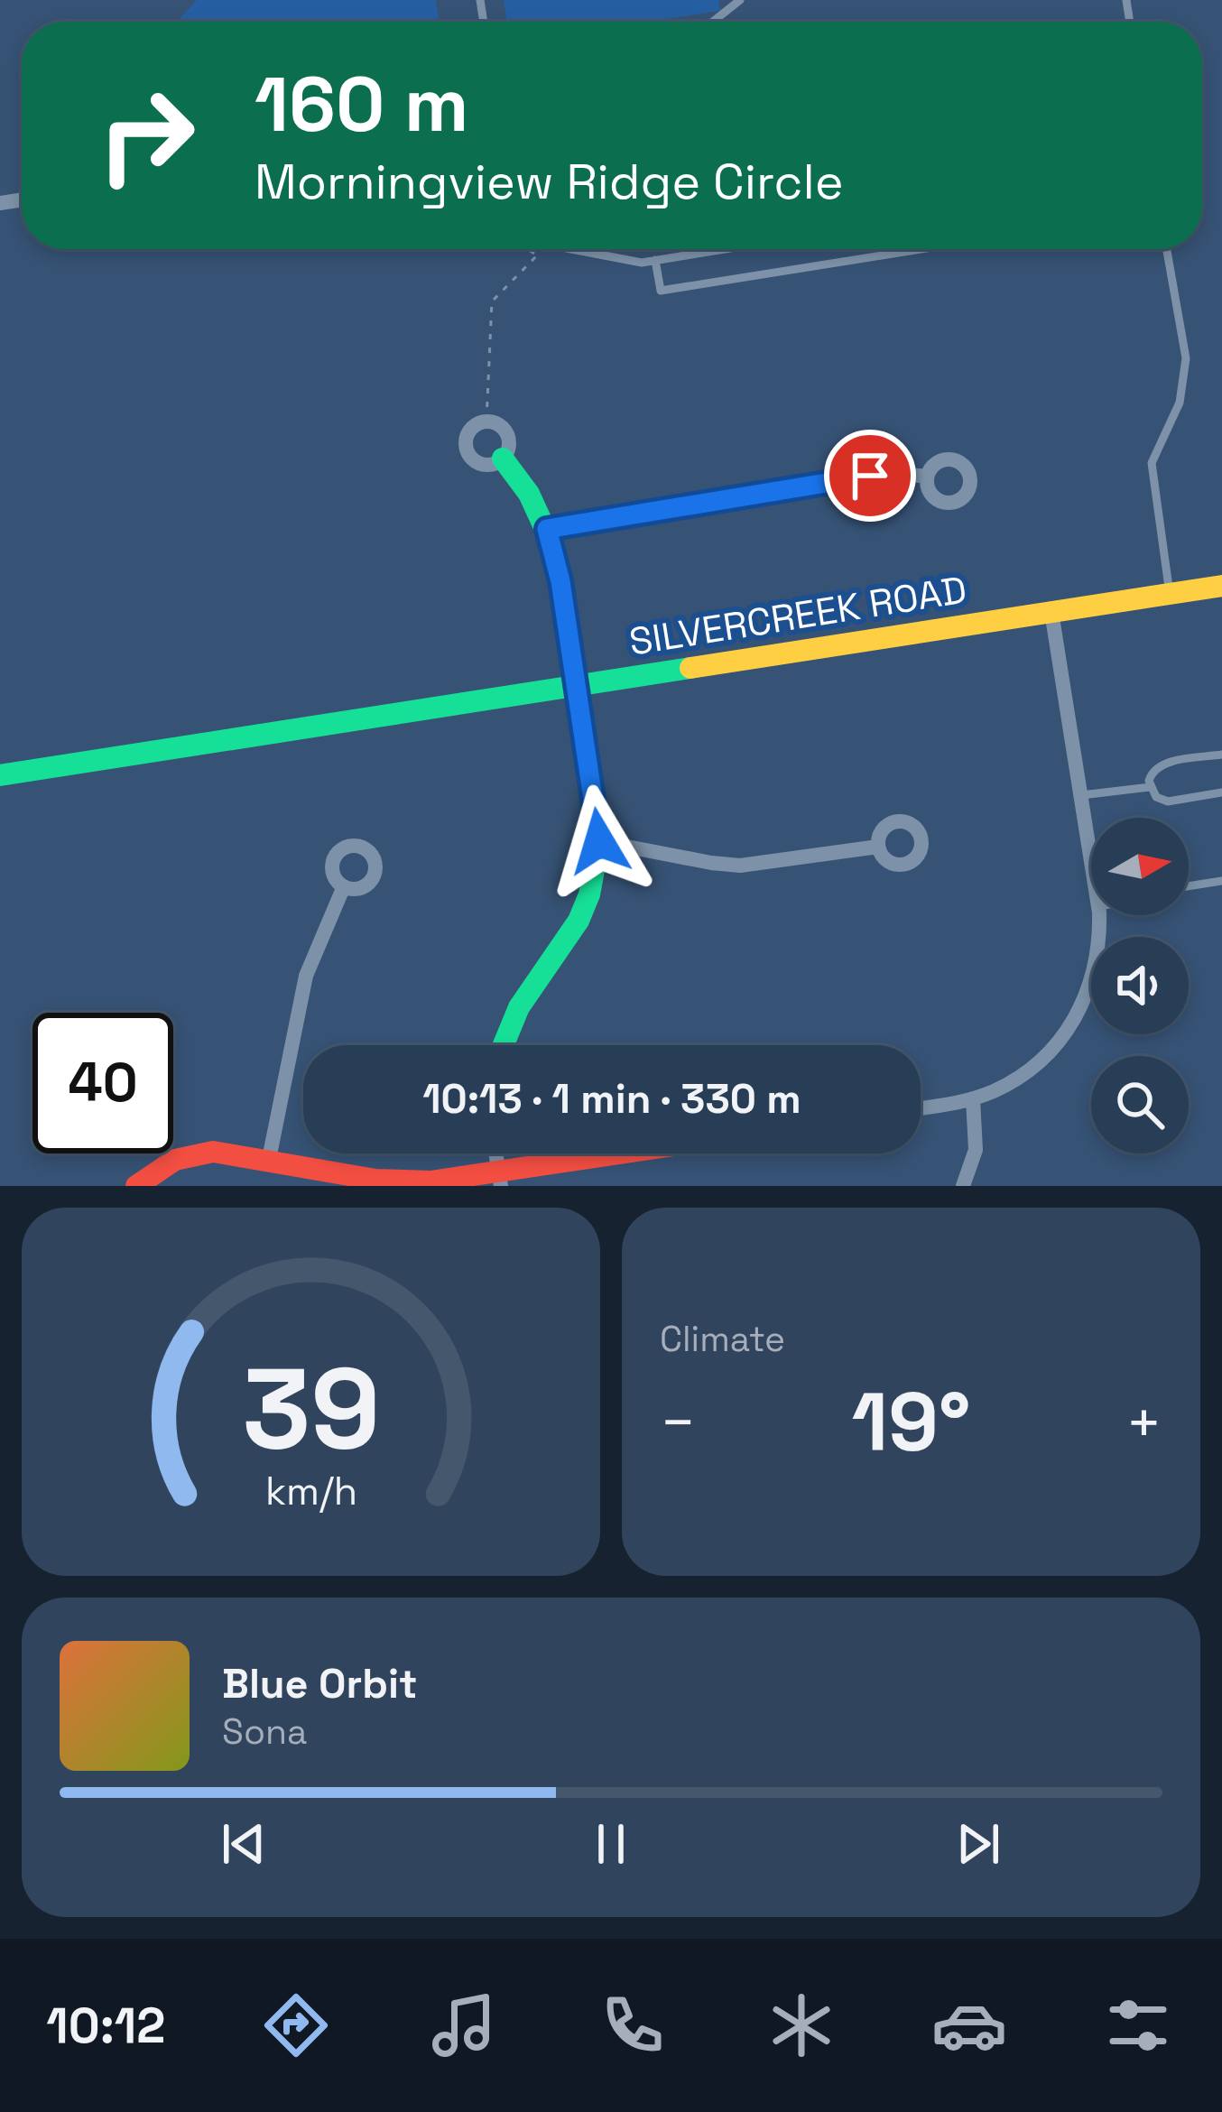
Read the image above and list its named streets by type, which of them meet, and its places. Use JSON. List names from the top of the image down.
{
  "streets": {
    "street": ["SILVERCREEK ROAD"]
  },
  "north": "right",
  "page": {
    "turn": ["160 m", "Morningview Ridge Circle"],
    "limit": "40",
    "trip": "10:13 · 1 min · 330 m",
    "tile": "Climate",
    "heat": ["−", "19°", "+"],
    "song": ["Blue Orbit", "Sona"],
    "tabs": "10:12",
    "gauge": ["39", "km/h"]
  }
}
